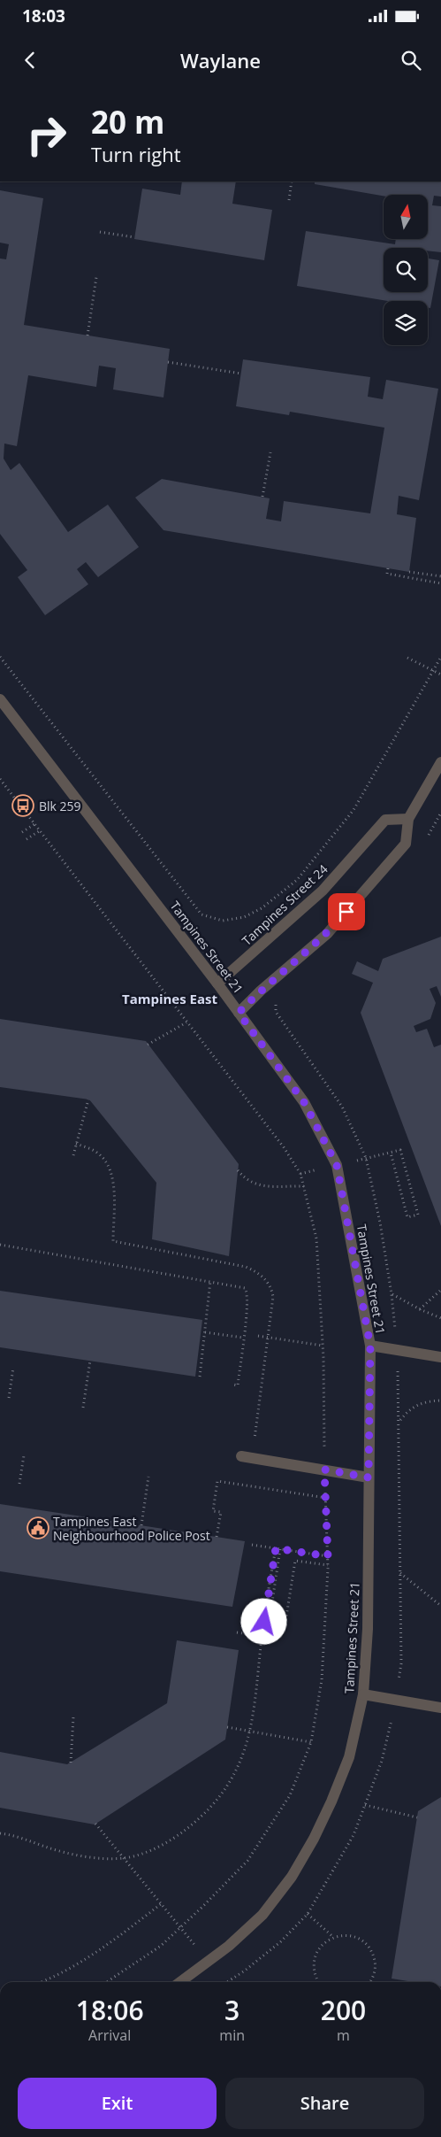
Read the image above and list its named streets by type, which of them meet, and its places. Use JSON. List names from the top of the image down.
{
  "streets": {
    "street": ["Tampines Street 24", "Tampines Street 21"]
  },
  "crossings": [
    ["Tampines Street 24", "Tampines Street 21"]
  ],
  "districts": ["Tampines East"],
  "places": {
    "bus stop": ["Blk 259"],
    "public building": ["Tampines East Neighbourhood Police Post"]
  },
  "north": "top",
  "page": {
    "status": "18:03",
    "header": "Waylane",
    "turn": ["20 m", "Turn right"],
    "eta": [
      "18:06",
      "Arrival",
      "3",
      "min",
      "200",
      "m"
    ],
    "buttons": ["Exit", "Share"]
  }
}
